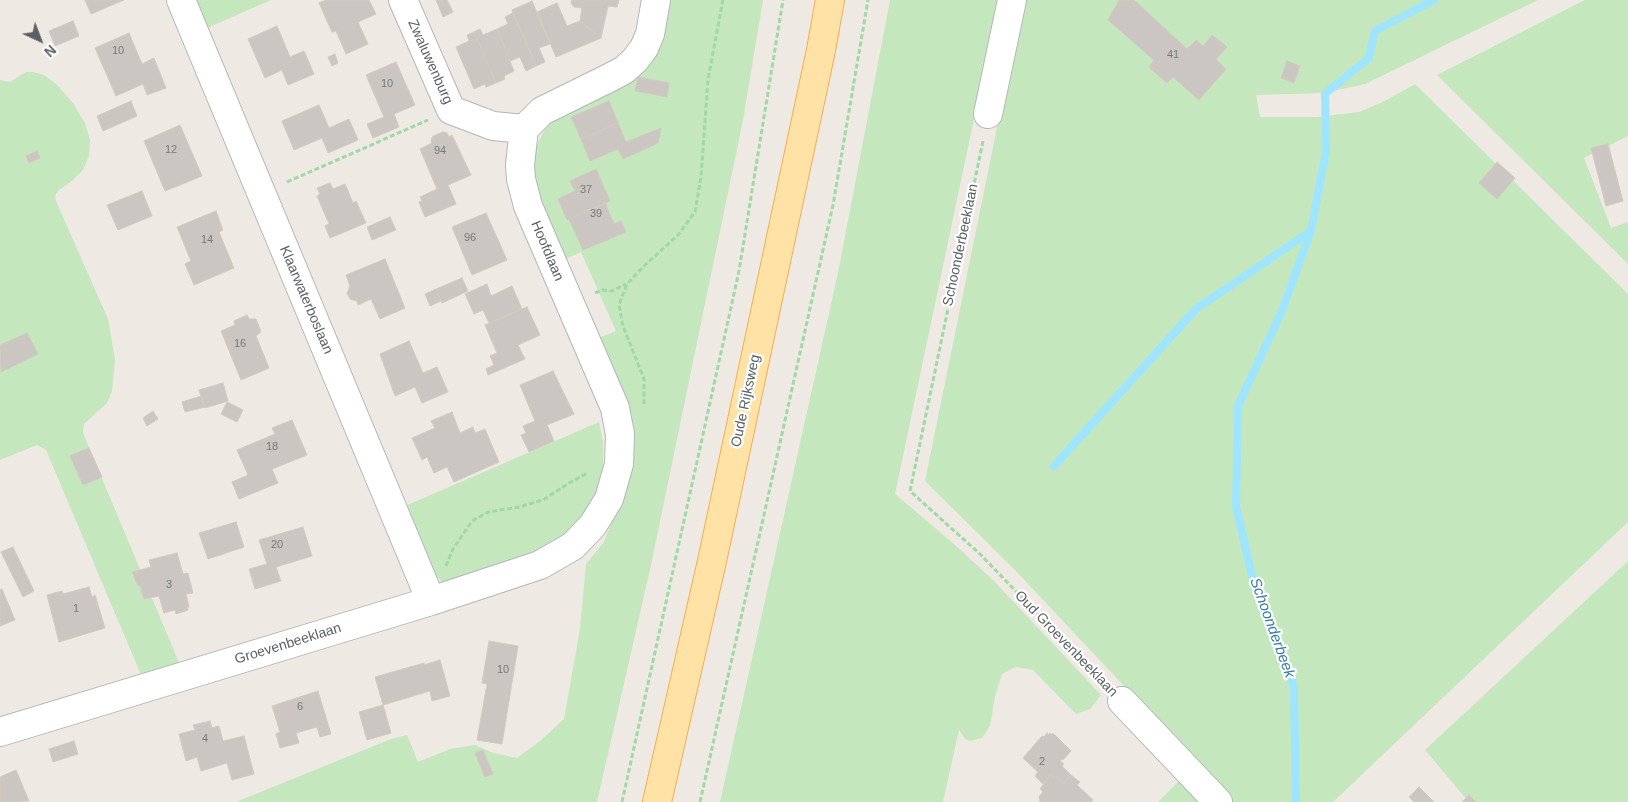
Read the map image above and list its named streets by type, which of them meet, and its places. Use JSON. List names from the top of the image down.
{
  "streets": {
    "main road": ["Oude Rijksweg"],
    "street": [
      "Zwaluwenburg",
      "Hoofdlaan",
      "Klaarwaterboslaan",
      "Groevenbeeklaan",
      "Oud Groevenbeeklaan"
    ],
    "path": ["Schoonderbeeklaan"]
  },
  "crossings": [
    ["Zwaluwenburg", "Hoofdlaan"],
    ["Schoonderbeeklaan", "Oud Groevenbeeklaan"],
    ["Hoofdlaan", "Groevenbeeklaan"],
    ["Klaarwaterboslaan", "Groevenbeeklaan"]
  ],
  "water": ["Schoonderbeek"],
  "house_numbers": [
    "10",
    "41",
    "10",
    "12",
    "94",
    "37",
    "39",
    "96",
    "14",
    "16",
    "18",
    "20",
    "3",
    "1",
    "10",
    "6",
    "4",
    "2"
  ],
  "north": "bottom right"
}
